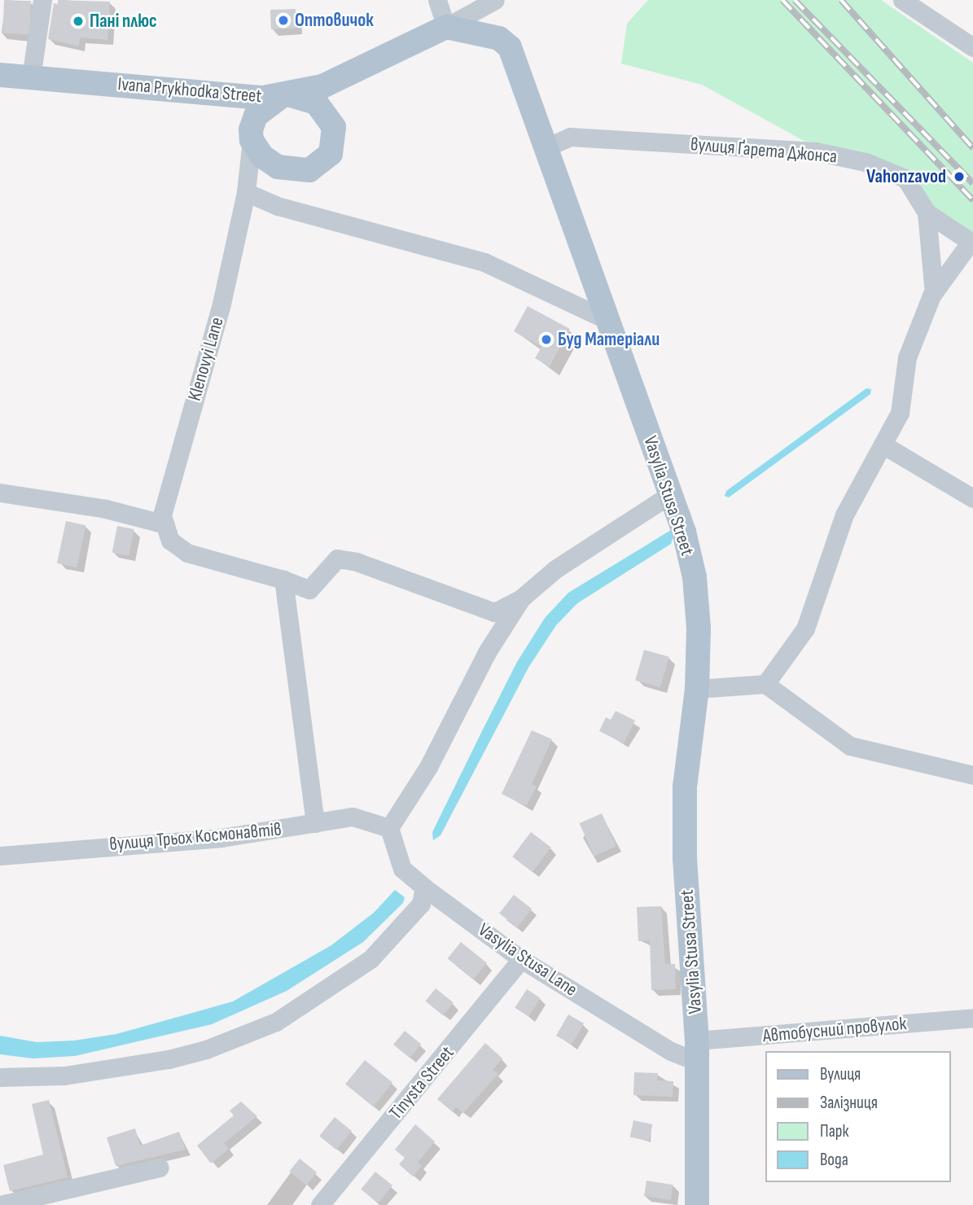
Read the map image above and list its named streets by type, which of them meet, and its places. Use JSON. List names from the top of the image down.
{
  "streets": {
    "main road": ["Ivana Prykhodka Street", "Vasylia Stusa Street"],
    "street": [
      "вулиця Ґарета Джонса",
      "Klenovyi Lane",
      "вулиця Трьох Космонавтів",
      "Vasylia Stusa Lane",
      "Автобусний провулок",
      "Tinysta Street"
    ]
  },
  "crossings": [
    ["Ivana Prykhodka Street", "Klenovyi Lane"],
    ["Ivana Prykhodka Street", "Vasylia Stusa Street"],
    ["вулиця Ґарета Джонса", "Vasylia Stusa Street"],
    ["Vasylia Stusa Street", "Vasylia Stusa Lane"],
    ["Vasylia Stusa Street", "Автобусний провулок"],
    ["вулиця Трьох Космонавтів", "Vasylia Stusa Lane"],
    ["Vasylia Stusa Lane", "Автобусний провулок"],
    ["Vasylia Stusa Lane", "Tinysta Street"]
  ],
  "places": [
    "Оптовичок",
    "Пані плюс",
    "Vahonzavod",
    "Буд Матерiали"
  ],
  "legend": [
    "Вулиця",
    "Залізниця",
    "Парк",
    "Вода"
  ]
}
